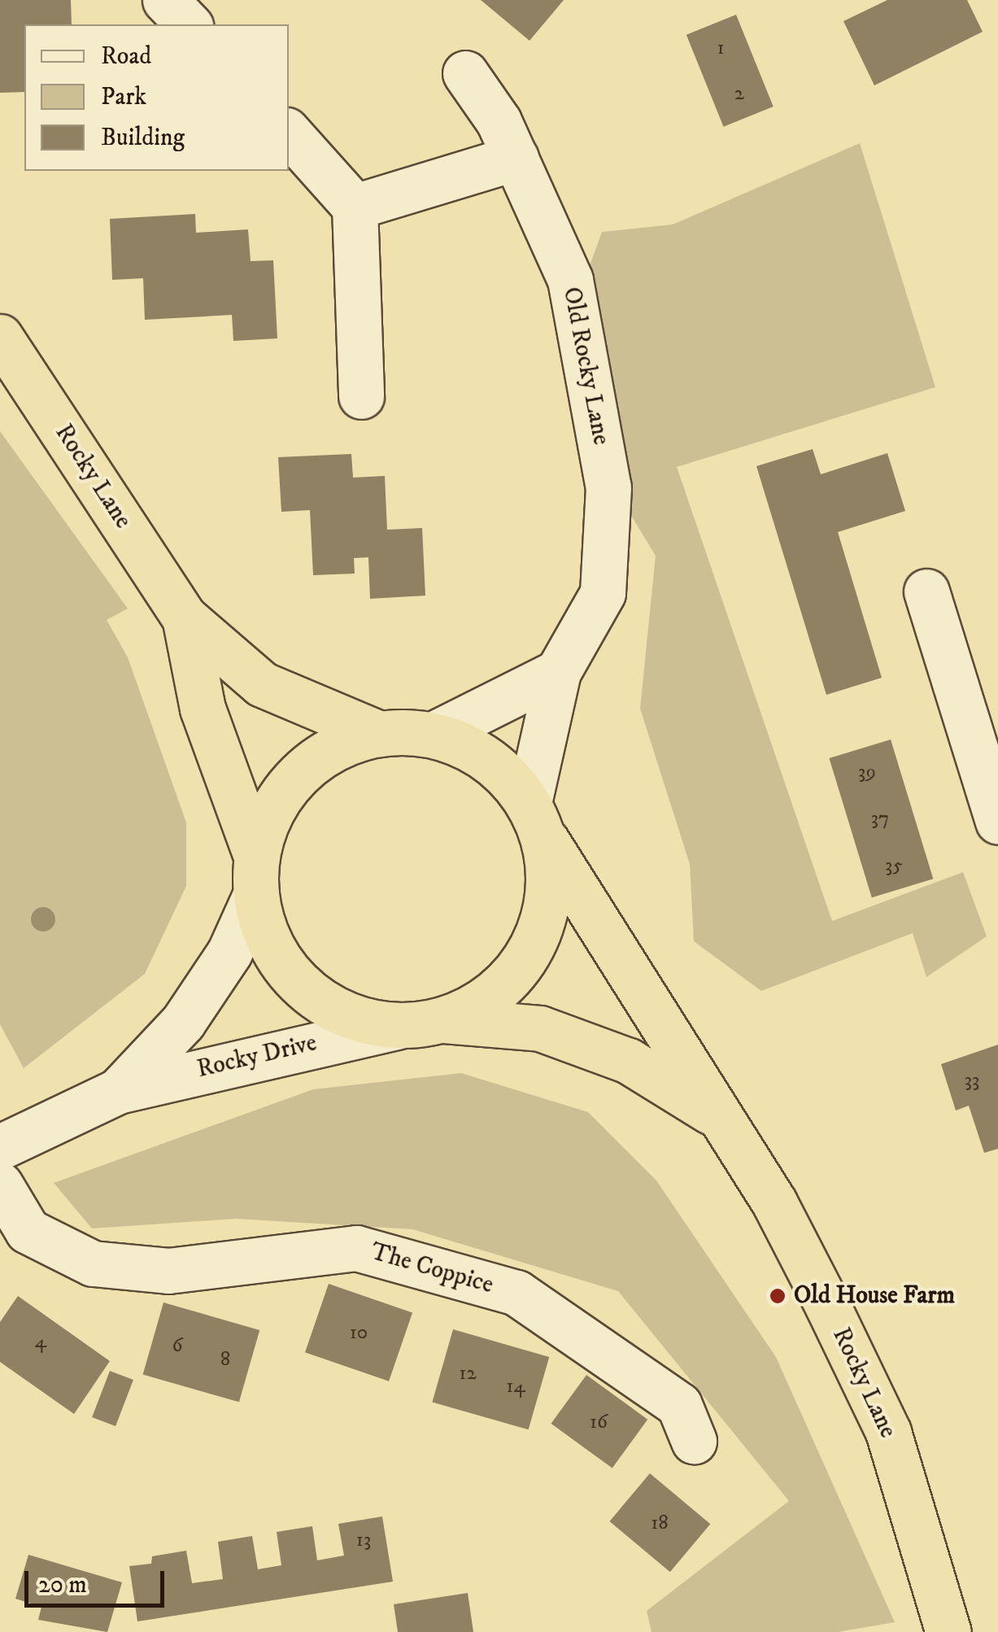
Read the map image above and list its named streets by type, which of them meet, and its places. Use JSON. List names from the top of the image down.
{
  "streets": {
    "highway": ["Rocky Lane"],
    "street": ["Old Rocky Lane", "Rocky Drive", "The Coppice"]
  },
  "crossings": [
    ["Old Rocky Lane", "Rocky Lane"],
    ["Rocky Lane", "Rocky Drive"]
  ],
  "places": ["Old House Farm"],
  "house_numbers": [
    "1",
    "2",
    "39",
    "37",
    "35",
    "33",
    "10",
    "4",
    "6",
    "8",
    "12",
    "14",
    "16",
    "18",
    "13"
  ],
  "legend": ["Road", "Park", "Building"],
  "scale_bar": "20 m"
}
